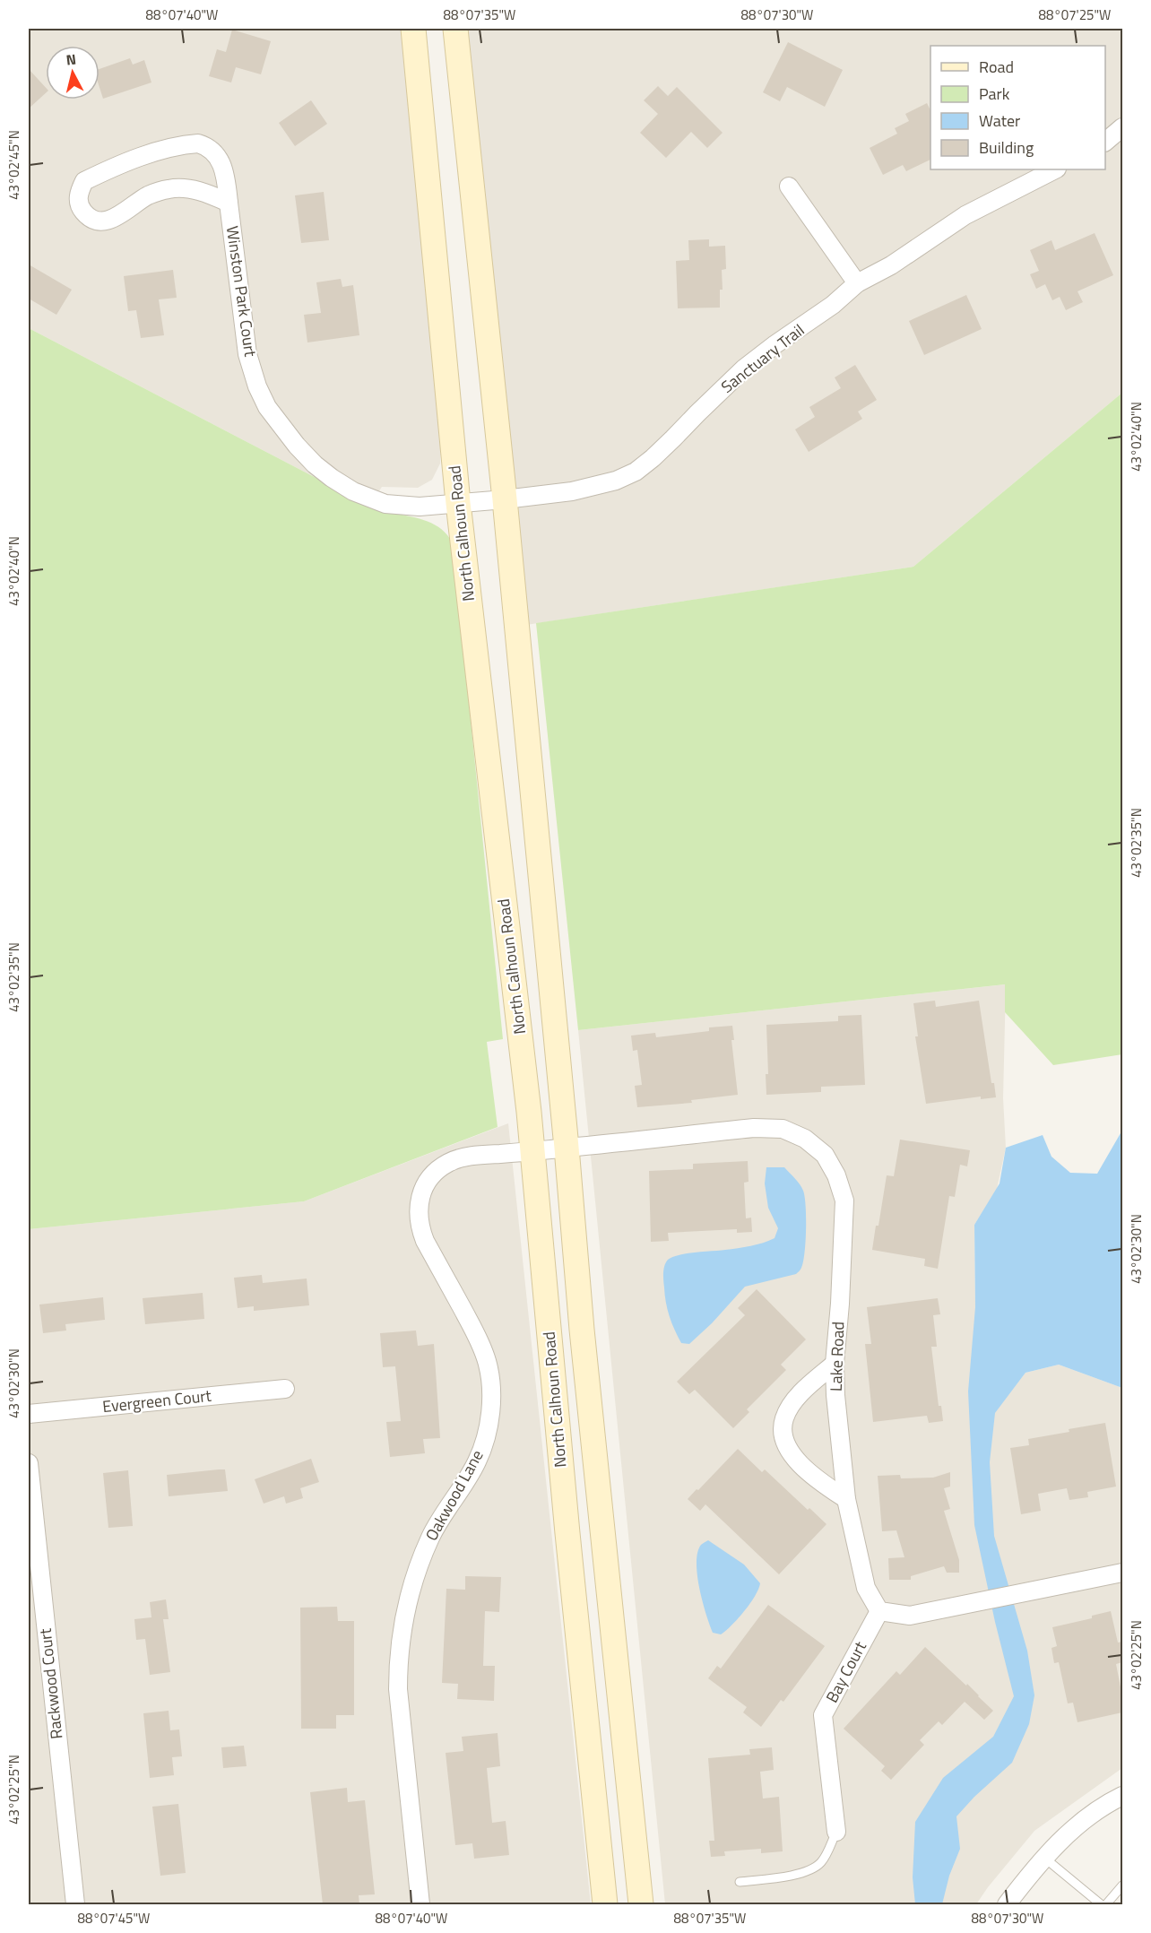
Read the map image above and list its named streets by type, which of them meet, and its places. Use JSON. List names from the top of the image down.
{
  "streets": {
    "main road": ["North Calhoun Road"],
    "street": [
      "Winston Park Court",
      "Sanctuary Trail",
      "Lake Road",
      "Evergreen Court",
      "Oakwood Lane",
      "Bay Court",
      "Rackwood Court"
    ]
  },
  "crossings": [
    ["Winston Park Court", "Sanctuary Trail"],
    ["Winston Park Court", "North Calhoun Road"],
    ["Sanctuary Trail", "North Calhoun Road"],
    ["North Calhoun Road", "Lake Road"],
    ["North Calhoun Road", "Oakwood Lane"],
    ["Lake Road", "Oakwood Lane"],
    ["Lake Road", "Bay Court"]
  ],
  "legend": [
    "Road",
    "Park",
    "Water",
    "Building"
  ],
  "north": "top",
  "coordinates": [
    "88°07'40\"W",
    "88°07'35\"W",
    "88°07'30\"W",
    "88°07'25\"W",
    "43°02'45\"N",
    "43°02'40\"N",
    "43°02'35\"N",
    "43°02'30\"N",
    "43°02'25\"N",
    "88°07'45\"W"
  ]
}
